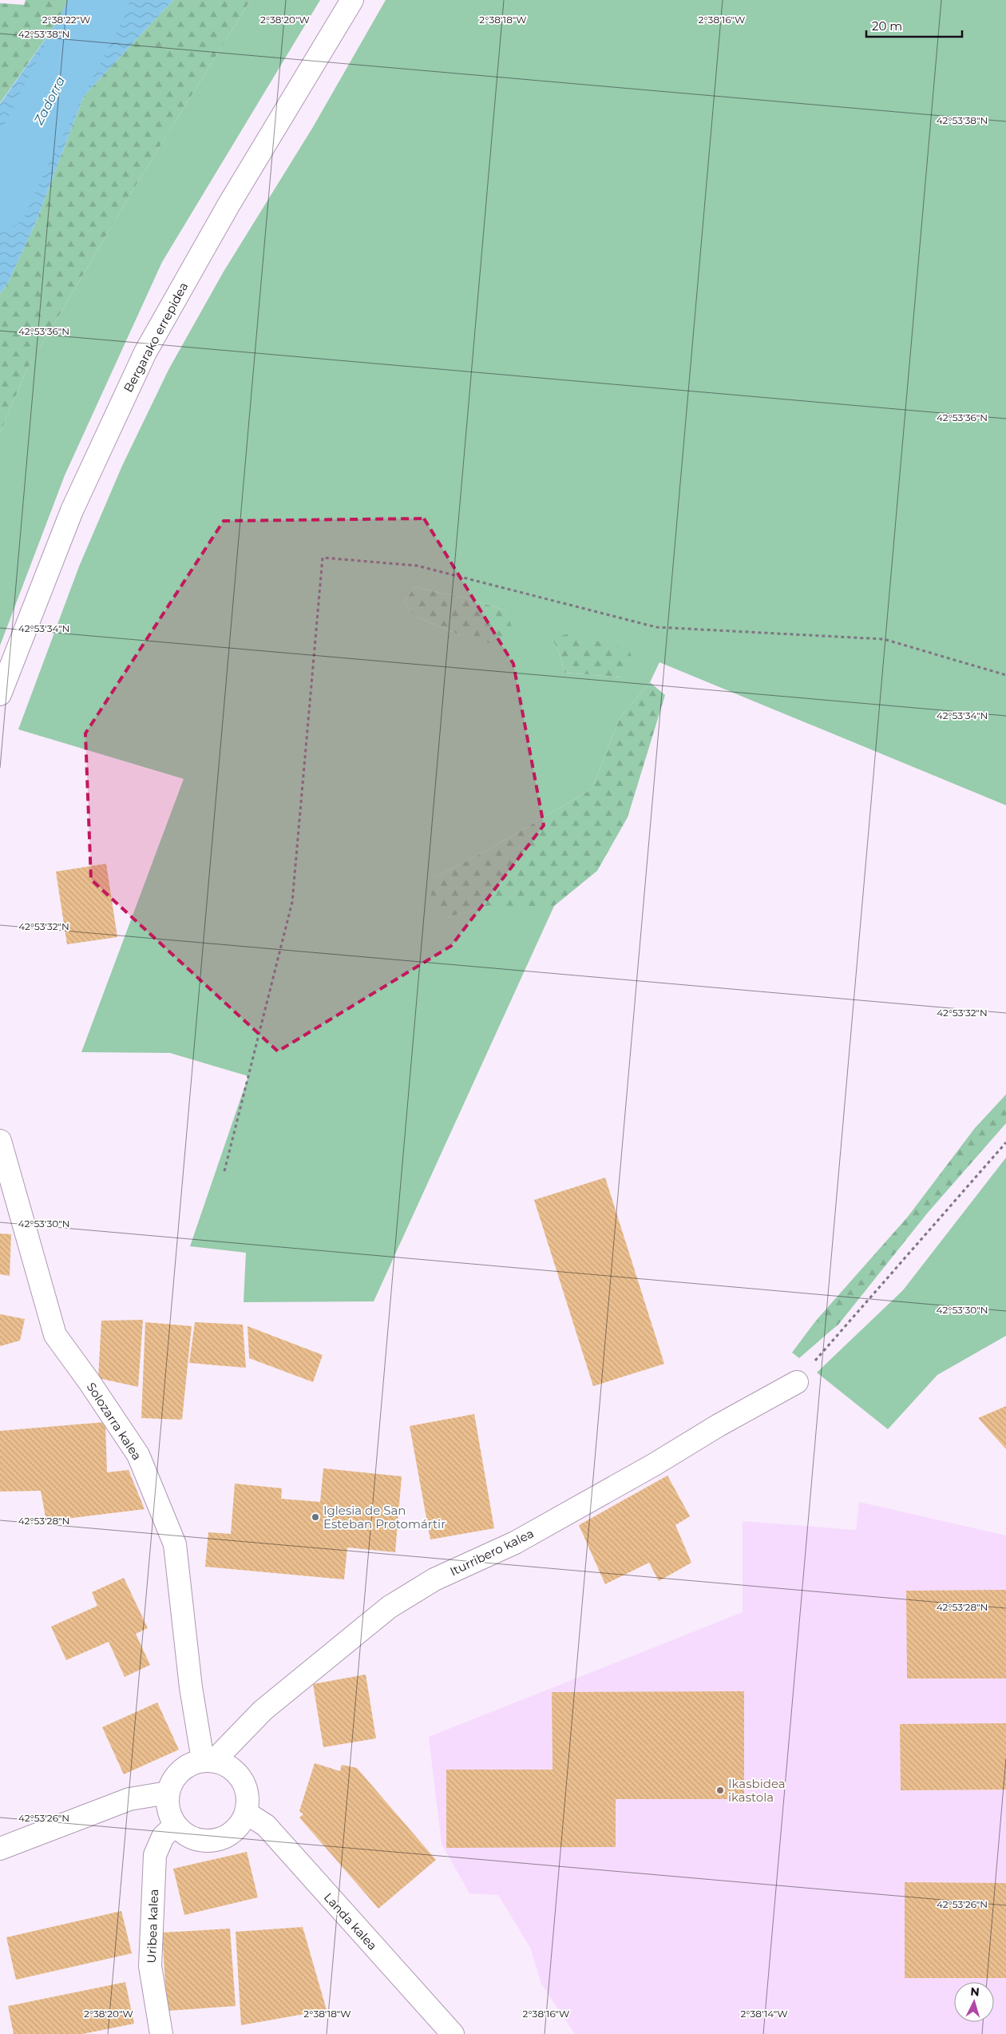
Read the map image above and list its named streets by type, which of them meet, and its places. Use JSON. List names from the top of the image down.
{
  "streets": {
    "street": [
      "Bergarako errepidea",
      "Solozarra kalea",
      "Iturribero kalea",
      "Landa kalea",
      "Uribea kalea"
    ]
  },
  "crossings": [
    ["Solozarra kalea", "Iturribero kalea"],
    ["Solozarra kalea", "Landa kalea"],
    ["Solozarra kalea", "Uribea kalea"],
    ["Iturribero kalea", "Landa kalea"],
    ["Iturribero kalea", "Uribea kalea"],
    ["Landa kalea", "Uribea kalea"]
  ],
  "water": ["Zadorra"],
  "places": ["Iglesia de San Esteban Protomártir", "Ikasbidea ikastola"],
  "scale_bar": "20 m",
  "north": "top",
  "coordinates": [
    "2°38'22\"W",
    "2°38'20\"W",
    "2°38'18\"W",
    "2°38'16\"W",
    "42°53'38\"N",
    "42°53'36\"N",
    "42°53'34\"N",
    "42°53'32\"N",
    "42°53'30\"N",
    "42°53'28\"N",
    "42°53'26\"N",
    "2°38'14\"W"
  ]
}
